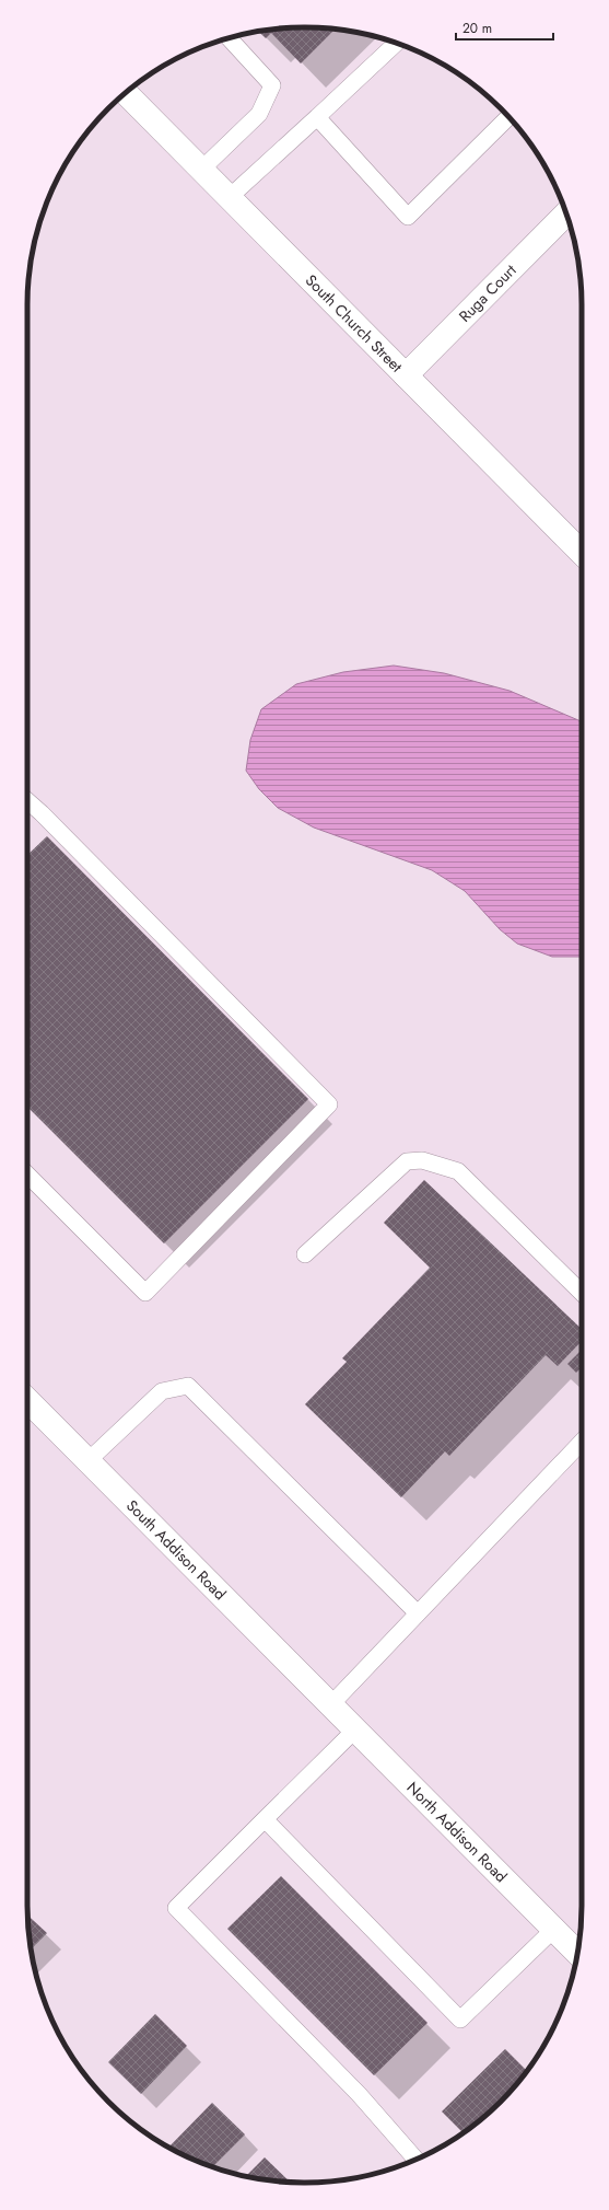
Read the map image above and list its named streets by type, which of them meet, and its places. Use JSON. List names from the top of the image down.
{
  "streets": {
    "street": [
      "Ruga Court",
      "South Church Street",
      "South Addison Road",
      "North Addison Road"
    ]
  },
  "crossings": [
    ["Ruga Court", "South Church Street"],
    ["South Addison Road", "North Addison Road"]
  ],
  "scale_bar": "20 m"
}
